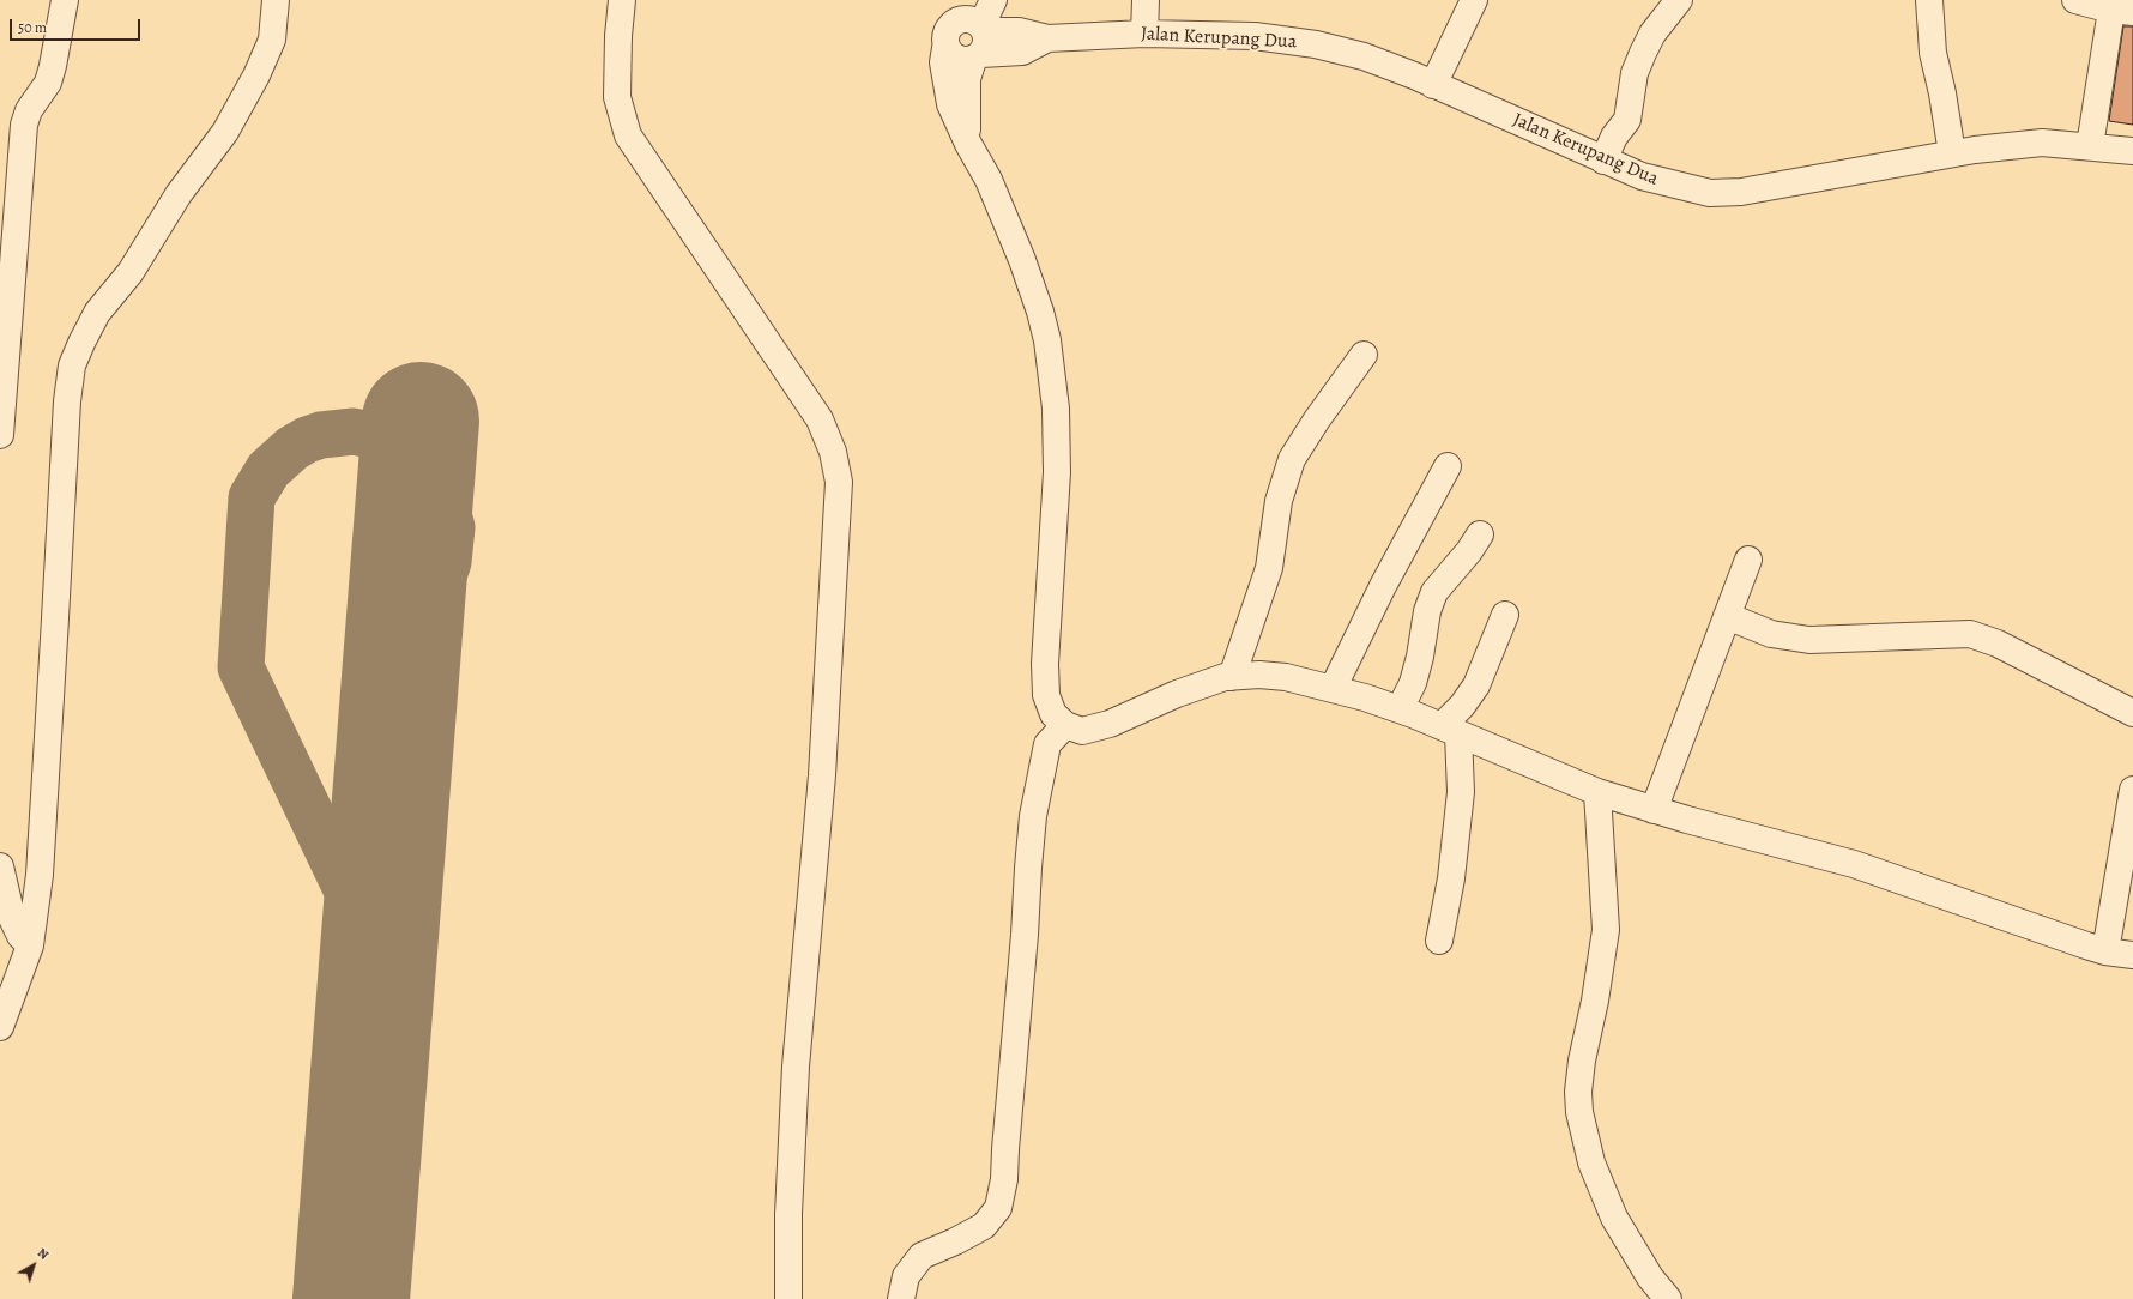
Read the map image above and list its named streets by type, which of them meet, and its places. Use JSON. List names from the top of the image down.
{
  "streets": {
    "street": ["Jalan Kerupang Dua"]
  },
  "scale_bar": "50 m",
  "north": "top right"
}
